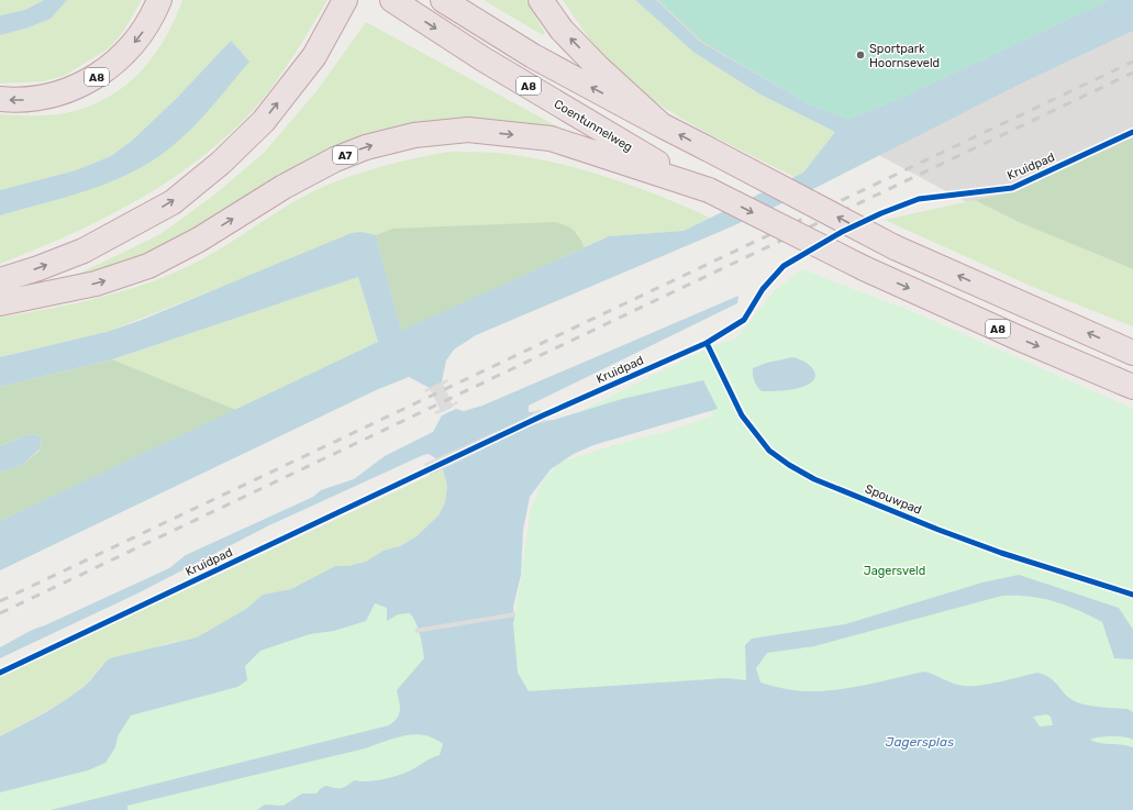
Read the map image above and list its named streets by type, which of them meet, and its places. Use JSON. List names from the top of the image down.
{
  "streets": {
    "highway": ["A8", "Coentunnelweg", "A7"],
    "cycle path": ["Kruidpad", "Spouwpad"]
  },
  "crossings": [
    ["A8", "Coentunnelweg"],
    ["A8", "A7"],
    ["Coentunnelweg", "A7"]
  ],
  "water": ["Jagersplas"],
  "parks": ["Jagersveld"],
  "places": ["Sportpark Hoornseveld"]
}
